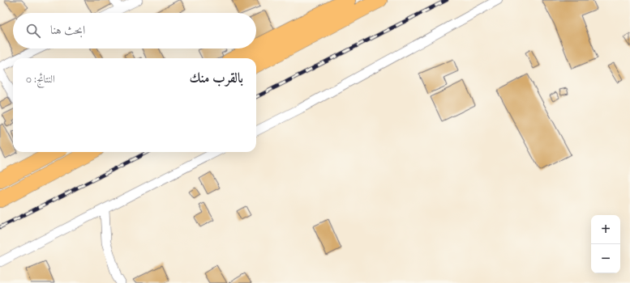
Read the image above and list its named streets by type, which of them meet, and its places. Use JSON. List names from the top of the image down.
{
  "page": {
    "search": "ابحث هنا",
    "heading": ["بالقرب منك", "النتائج: 0"],
    "map_buttons": ["+", "−"]
  }
}
